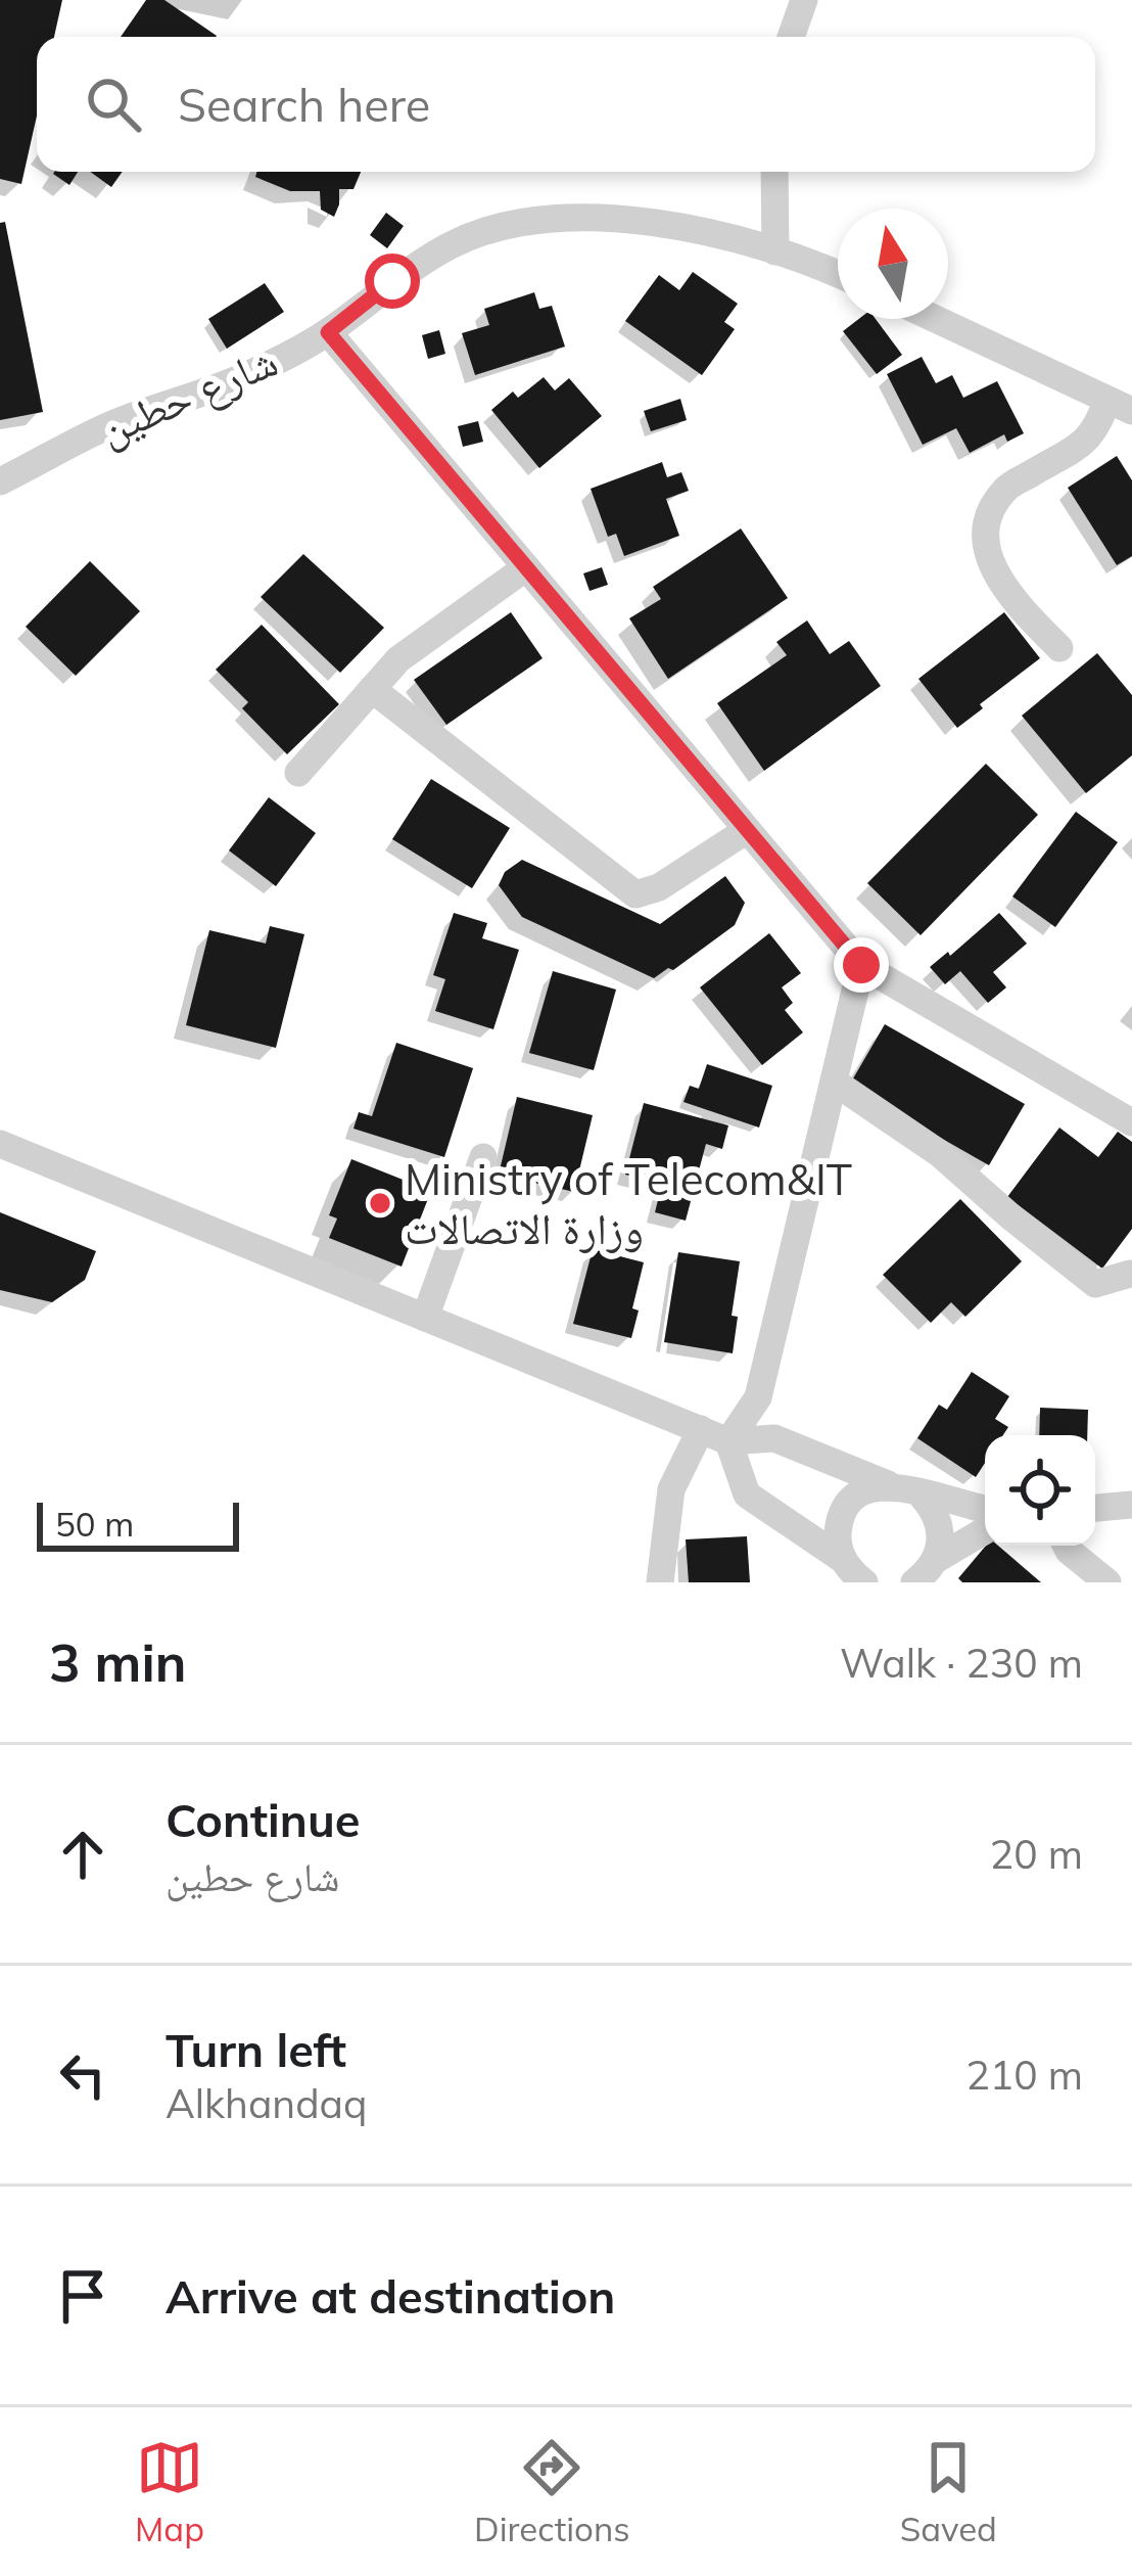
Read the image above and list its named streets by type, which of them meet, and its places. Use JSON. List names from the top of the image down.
{
  "streets": {
    "street": ["شارع حطين"]
  },
  "places": ["Ministry of Telecom&IT وزارة الاتصالات"],
  "scale_bar": "50 m",
  "north": "top",
  "page": {
    "search": "Search here",
    "scale": "50 m",
    "heading": ["3 min", "Walk · 230 m"],
    "list": [
      ["Continue", "شارع حطين", "20 m"],
      ["Turn left", "Alkhandaq", "210 m"],
      "Arrive at destination"
    ],
    "nav": ["Map", "Directions", "Saved"]
  }
}
